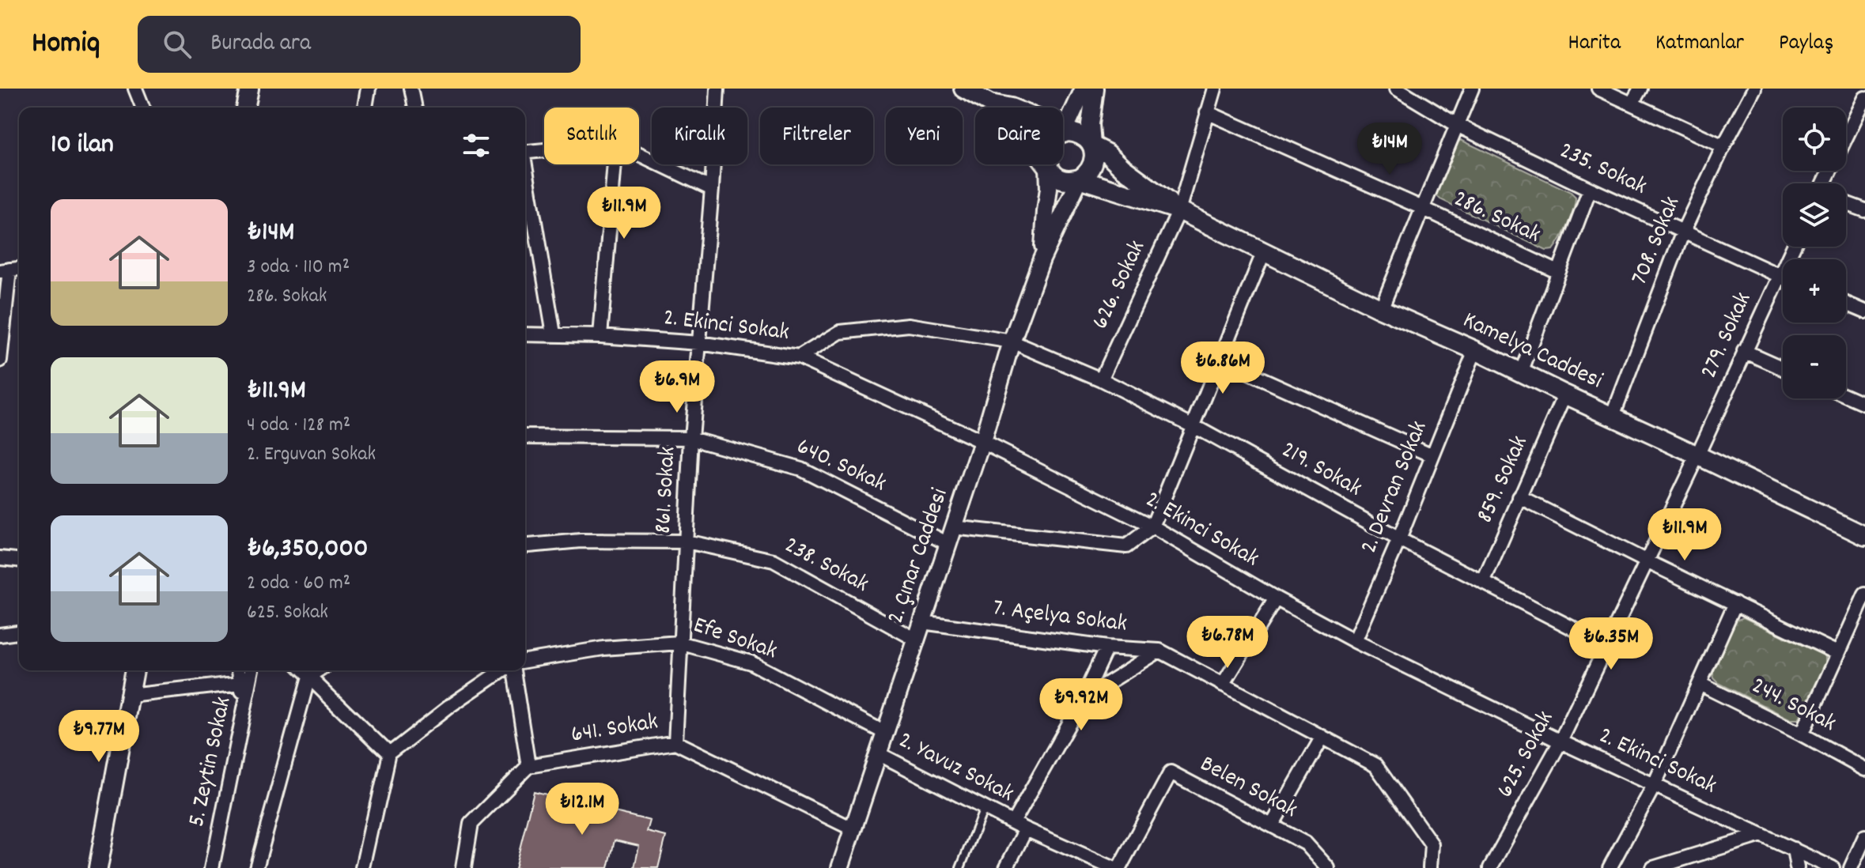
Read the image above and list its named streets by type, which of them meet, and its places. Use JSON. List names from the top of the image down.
{
  "streets": {
    "main road": ["Kamelya Caddesi"],
    "street": [
      "235. Sokak",
      "286. Sokak",
      "708. Sokak",
      "626. Sokak",
      "2. Ekinci Sokak",
      "279. Sokak",
      "640. Sokak",
      "219. Sokak",
      "859. Sokak",
      "2. Devran Sokak",
      "861. Sokak",
      "2. Çınar Caddesi",
      "238. Sokak",
      "7. Açelya Sokak",
      "Efe Sokak",
      "244. Sokak",
      "641. Sokak",
      "625. Sokak",
      "5. Zeytin Sokak",
      "2. Yavuz Sokak",
      "Belen Sokak"
    ]
  },
  "crossings": [
    ["235. Sokak", "708. Sokak"],
    ["235. Sokak", "279. Sokak"],
    ["286. Sokak", "626. Sokak"],
    ["708. Sokak", "Kamelya Caddesi"],
    ["626. Sokak", "Kamelya Caddesi"],
    ["626. Sokak", "219. Sokak"],
    ["2. Ekinci Sokak", "219. Sokak"],
    ["2. Ekinci Sokak", "2. Devran Sokak"],
    ["2. Ekinci Sokak", "861. Sokak"],
    ["2. Ekinci Sokak", "2. Çınar Caddesi"],
    ["2. Ekinci Sokak", "625. Sokak"],
    ["279. Sokak", "Kamelya Caddesi"],
    ["279. Sokak", "625. Sokak"],
    ["Kamelya Caddesi", "859. Sokak"],
    ["Kamelya Caddesi", "2. Devran Sokak"],
    ["Kamelya Caddesi", "625. Sokak"],
    ["640. Sokak", "861. Sokak"],
    ["640. Sokak", "2. Çınar Caddesi"],
    ["219. Sokak", "859. Sokak"],
    ["219. Sokak", "2. Devran Sokak"],
    ["219. Sokak", "2. Çınar Caddesi"],
    ["219. Sokak", "625. Sokak"],
    ["861. Sokak", "238. Sokak"],
    ["861. Sokak", "Efe Sokak"],
    ["861. Sokak", "641. Sokak"],
    ["2. Çınar Caddesi", "238. Sokak"],
    ["2. Çınar Caddesi", "7. Açelya Sokak"],
    ["2. Çınar Caddesi", "Efe Sokak"],
    ["2. Çınar Caddesi", "641. Sokak"],
    ["2. Çınar Caddesi", "2. Yavuz Sokak"],
    ["7. Açelya Sokak", "2. Yavuz Sokak"]
  ],
  "page": {
    "header": "Homiq",
    "search": "Burada ara",
    "nav": ["Harita", "Katmanlar", "Paylaş"],
    "map_buttons": ["+", "−"],
    "chip": [
      "Satılık",
      "Kiralık",
      "Filtreler",
      "Yeni",
      "Daire"
    ],
    "heading": "10 ilan",
    "price": [
      "₺14M",
      "₺11.9M",
      "₺6.86M",
      "₺6.9M",
      "₺11.9M",
      "₺6.78M",
      "₺6.35M",
      "₺9.92M",
      "₺9.77M",
      "₺12.1M"
    ],
    "list": [
      {
        "name": "₺14M",
        "note": "3 oda · 110 m² · 286. Sokak"
      },
      {
        "name": "₺11.9M",
        "note": "4 oda · 128 m² · 2. Erguvan Sokak"
      },
      {
        "name": "₺6,350,000",
        "note": "2 oda · 60 m² · 625. Sokak"
      }
    ]
  }
}
